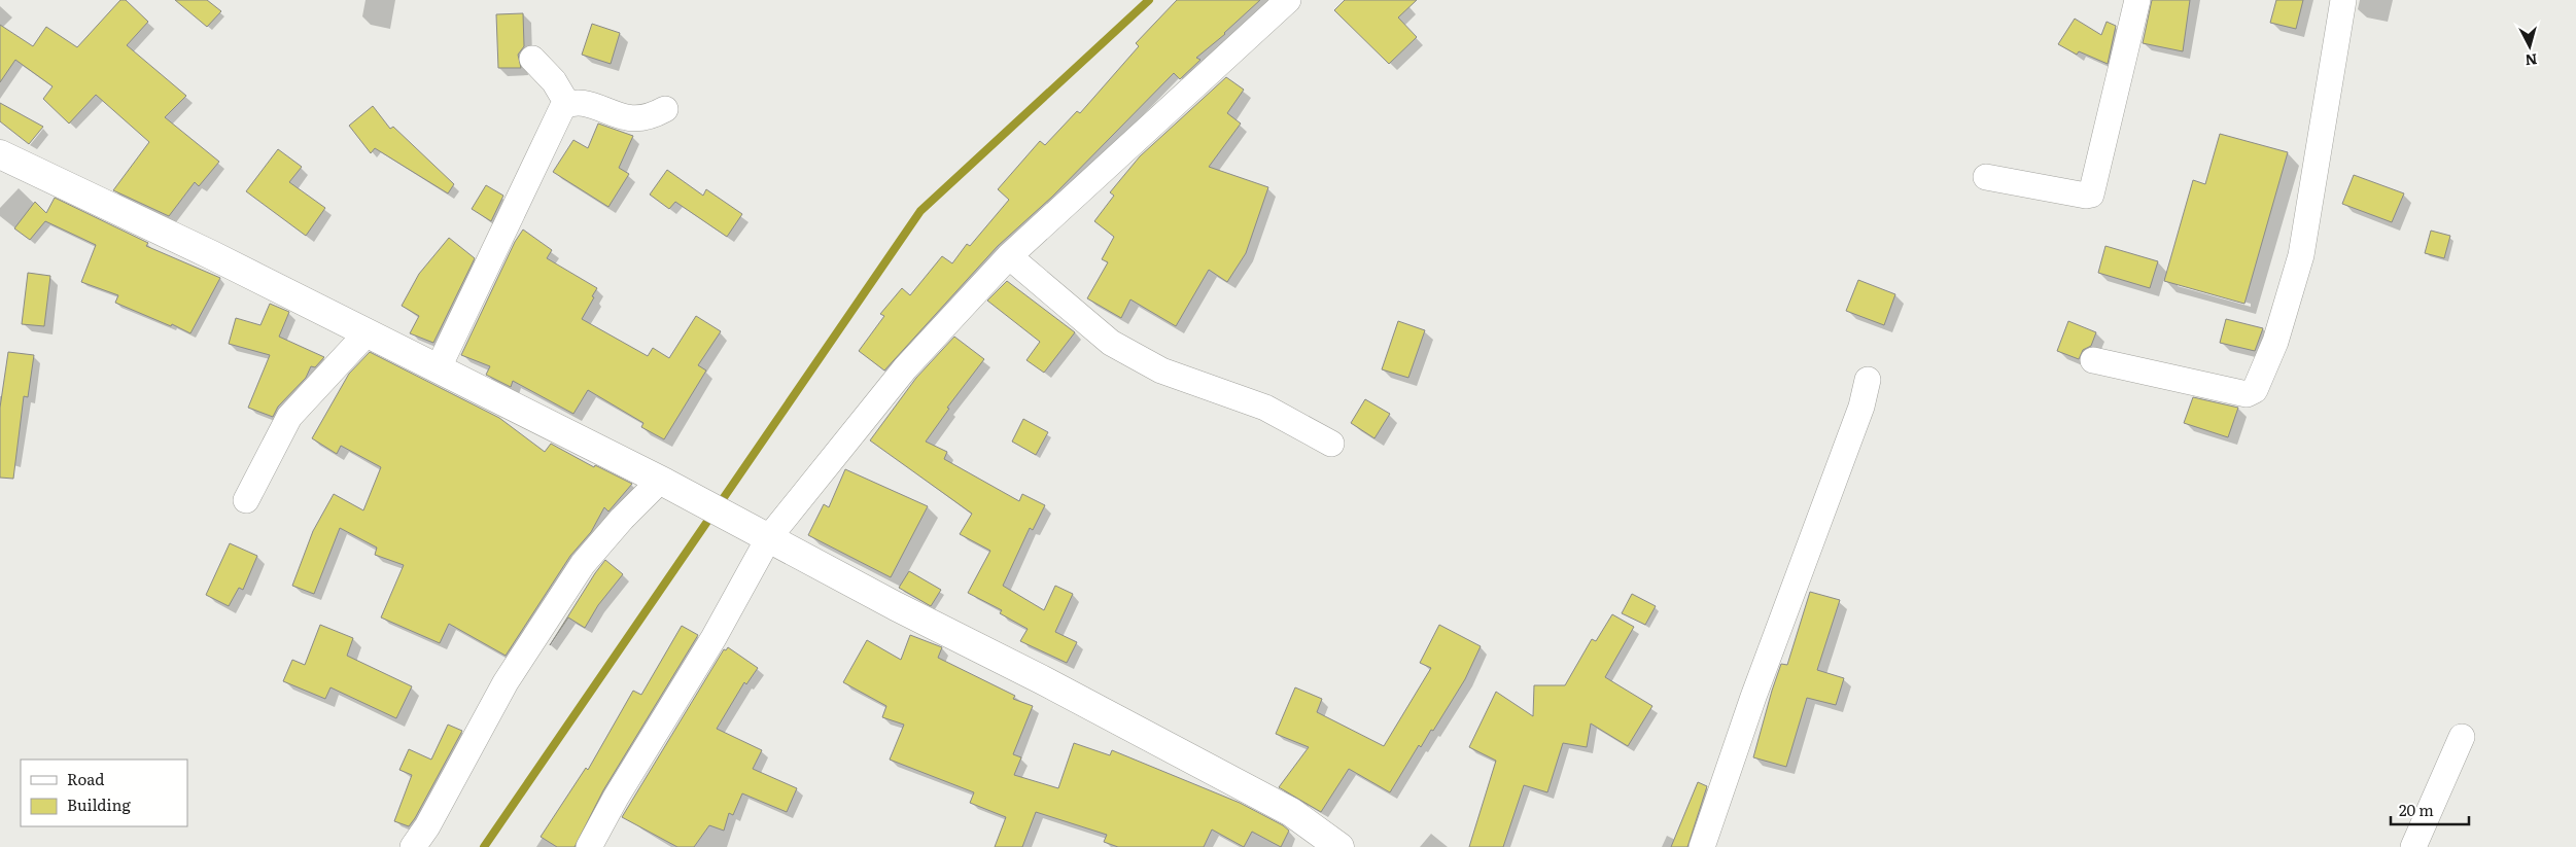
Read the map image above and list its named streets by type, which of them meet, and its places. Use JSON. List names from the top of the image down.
{
  "legend": ["Road", "Building"],
  "scale_bar": "20 m",
  "north": "bottom"
}
